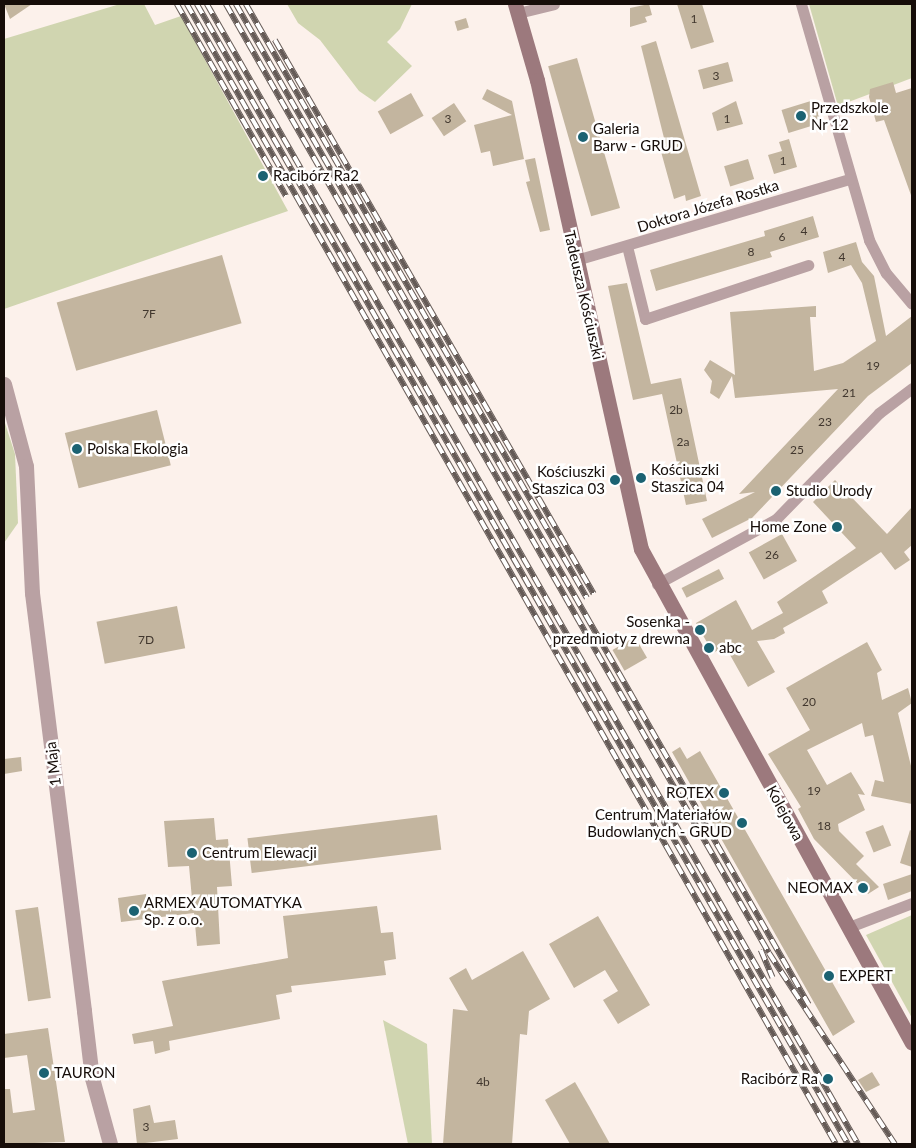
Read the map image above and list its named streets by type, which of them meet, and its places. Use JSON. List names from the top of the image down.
{
  "streets": {
    "main road": ["Tadeusza Kościuszki", "Kolejowa"],
    "street": ["Doktora Józefa Rostka", "1 Maja"]
  },
  "crossings": [
    ["Doktora Józefa Rostka", "Tadeusza Kościuszki"],
    ["Tadeusza Kościuszki", "Kolejowa"]
  ],
  "places": [
    "Przedszkole Nr 12",
    "Galeria Barw - GRUD",
    "Racibórz Ra2",
    "Polska Ekologia",
    "Kościuszki Staszica 04",
    "Kościuszki Staszica 03",
    "Studio Urody",
    "Home Zone",
    "Sosenka - przedmioty z drewna",
    "abc",
    "ROTEX",
    "Centrum Materiałów Budowlanych - GRUD",
    "Centrum Elewacji",
    "NEOMAX",
    "ARMEX AUTOMATYKA Sp. z o.o.",
    "EXPERT",
    "TAURON",
    "Racibórz Ra"
  ],
  "house_numbers": [
    "1",
    "3",
    "3",
    "1",
    "1",
    "4",
    "6",
    "8",
    "4",
    "7F",
    "19",
    "21",
    "2b",
    "23",
    "2a",
    "25",
    "26",
    "7D",
    "20",
    "19",
    "18",
    "4b",
    "3"
  ]
}
